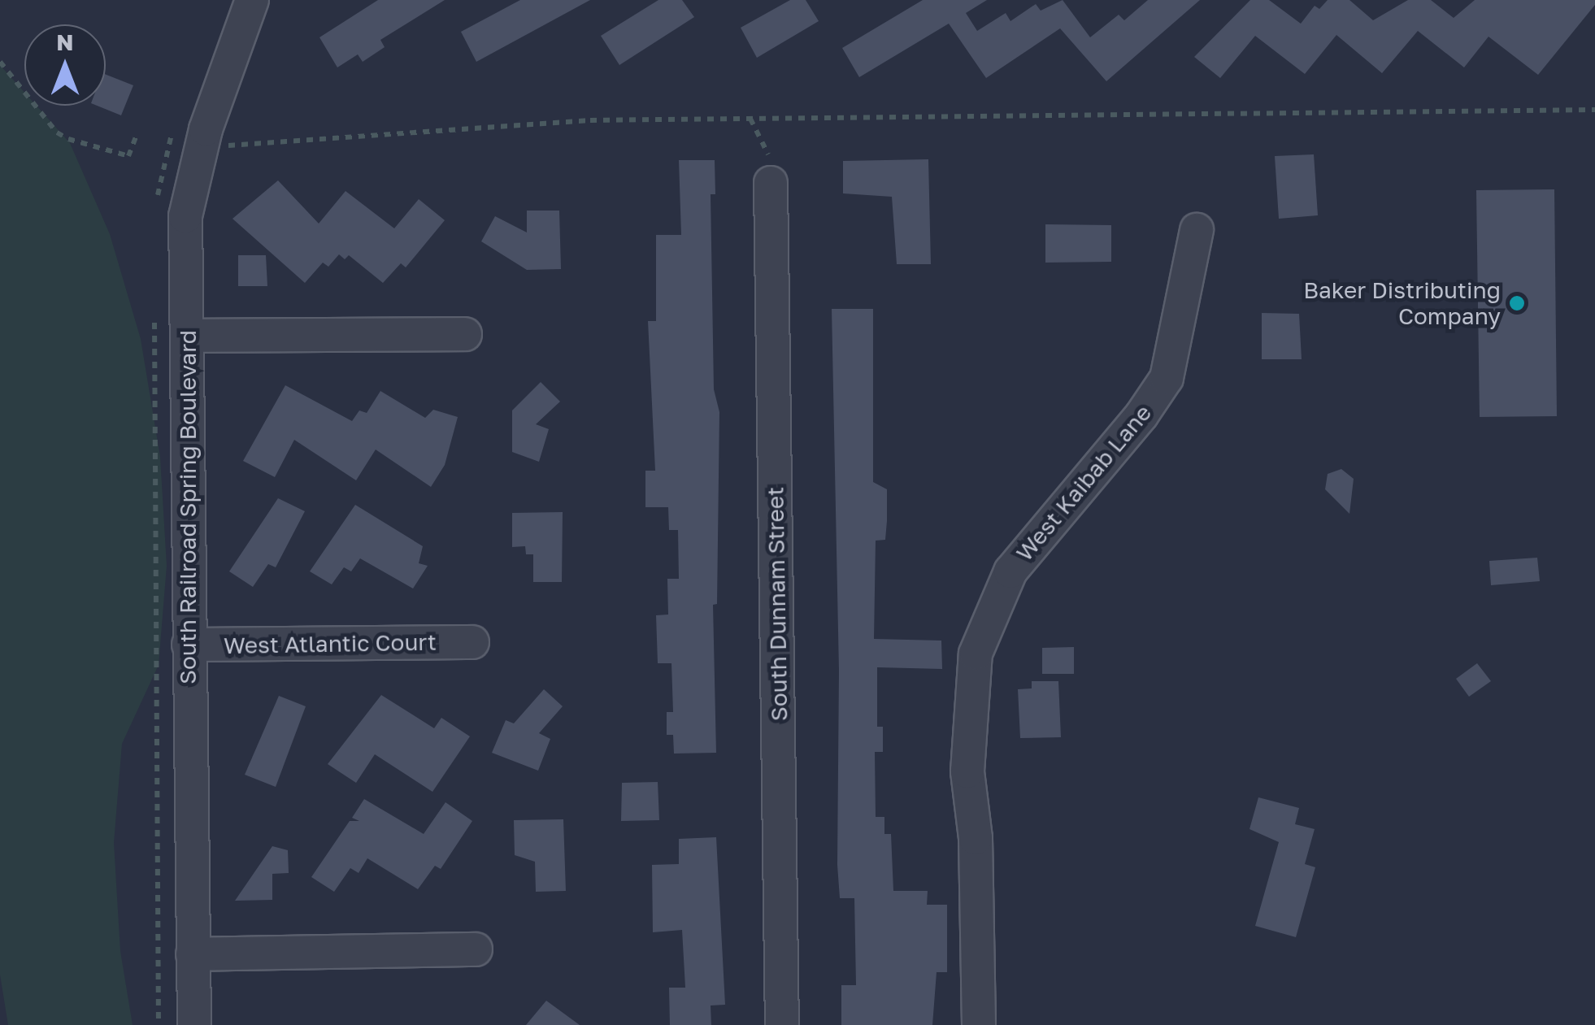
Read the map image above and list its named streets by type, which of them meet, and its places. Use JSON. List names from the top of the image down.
{
  "streets": {
    "street": [
      "West Kaibab Lane",
      "South Railroad Spring Boulevard",
      "South Dunnam Street",
      "West Atlantic Court"
    ]
  },
  "crossings": [
    ["South Railroad Spring Boulevard", "West Atlantic Court"]
  ],
  "places": ["Baker Distributing Company"],
  "north": "top"
}
